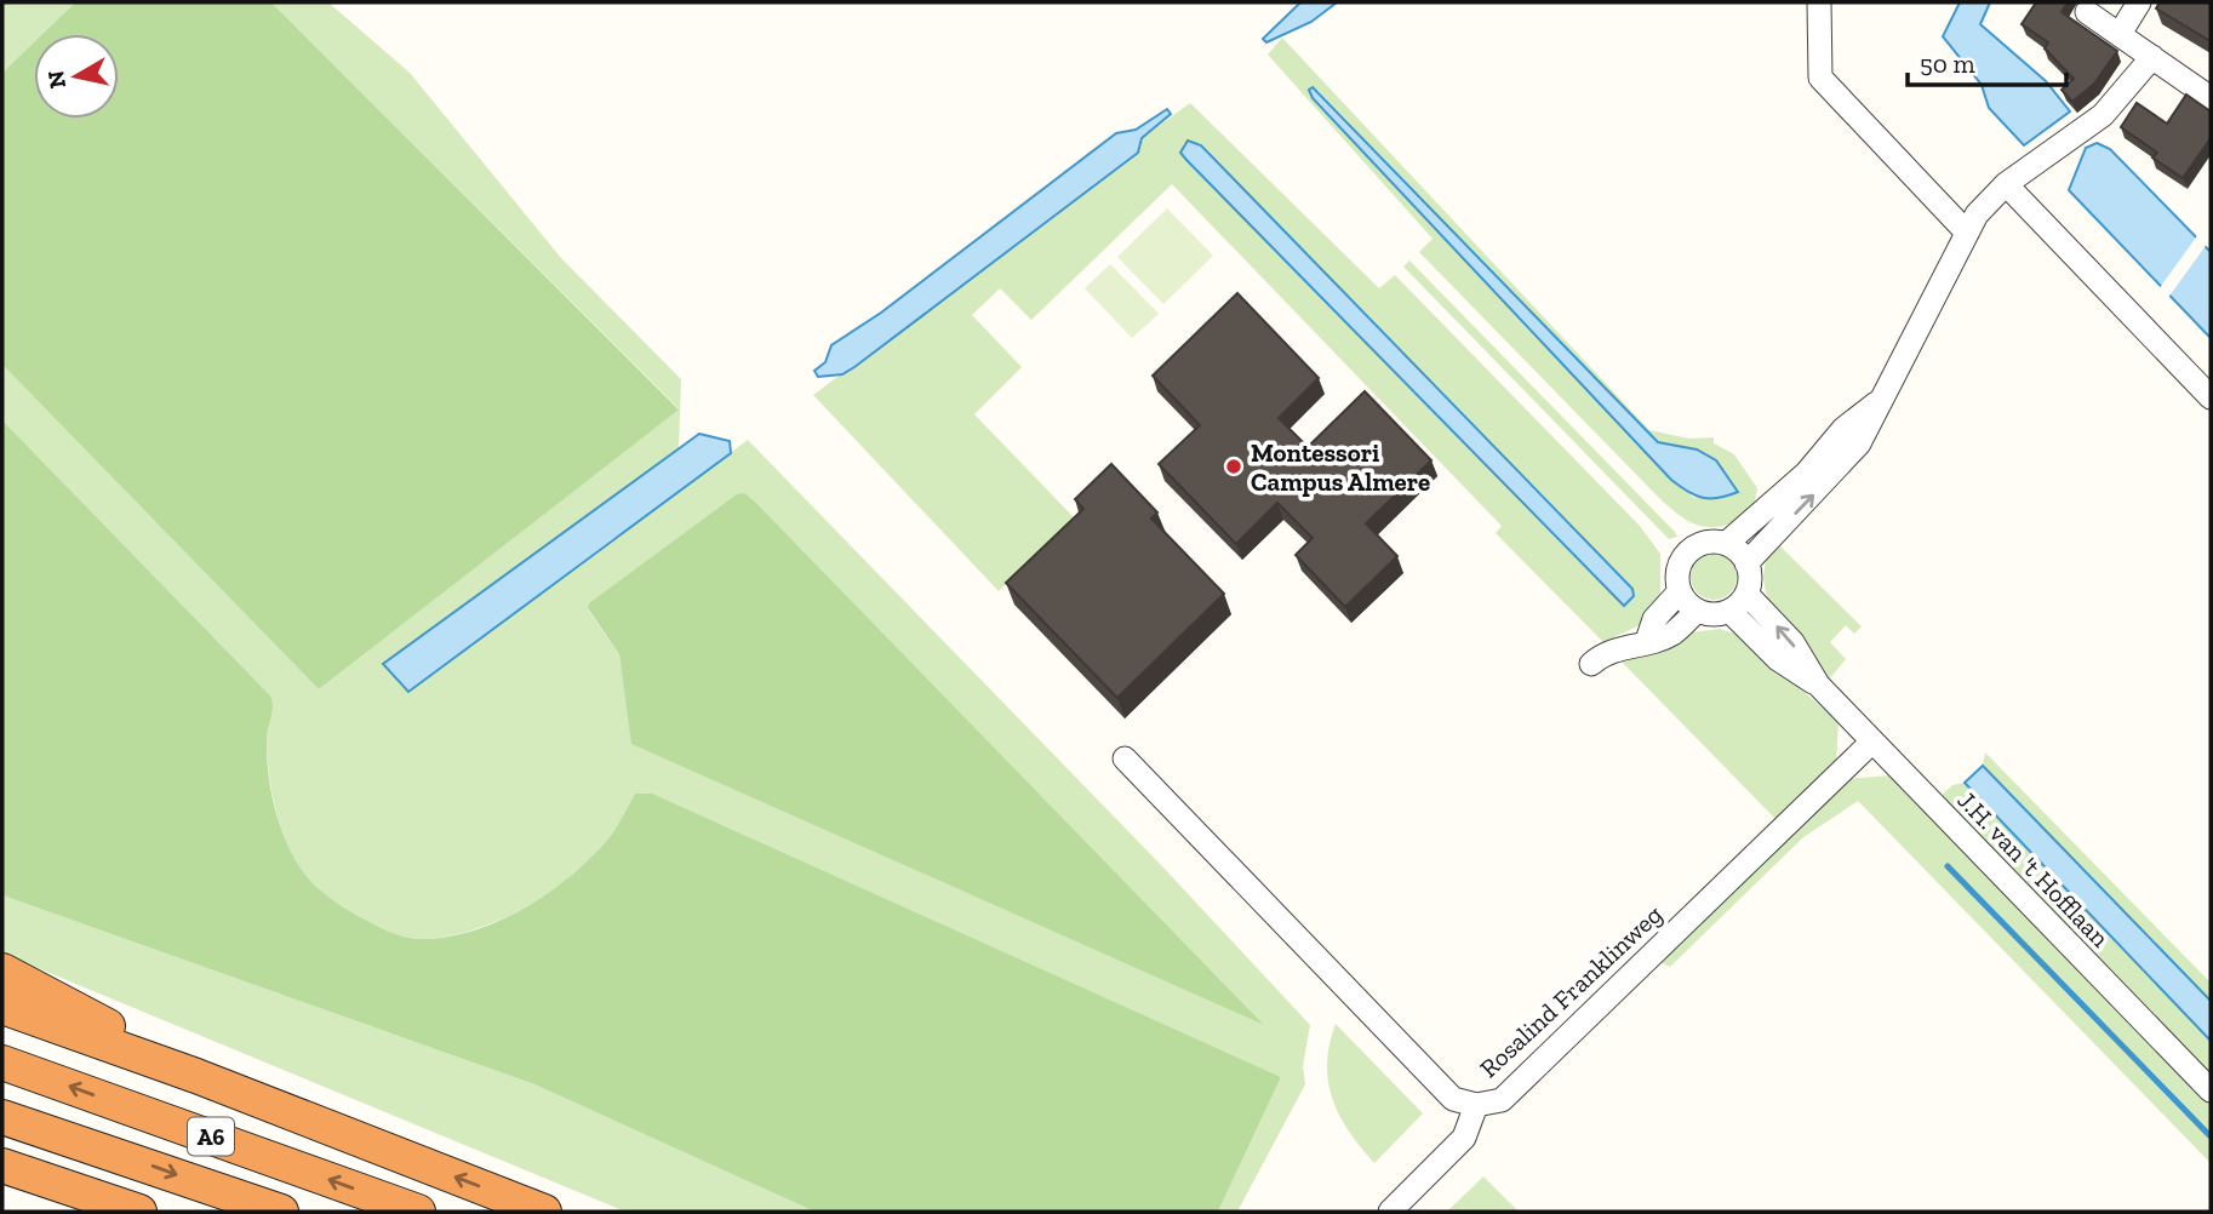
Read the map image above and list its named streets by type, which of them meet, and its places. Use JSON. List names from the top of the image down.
{
  "streets": {
    "highway": ["A6"],
    "street": ["J.H. van 't Hofflaan", "Rosalind Franklinweg"]
  },
  "crossings": [
    ["J.H. van 't Hofflaan", "Rosalind Franklinweg"]
  ],
  "places": ["Montessori Campus Almere"],
  "scale_bar": "50 m",
  "north": "left"
}
